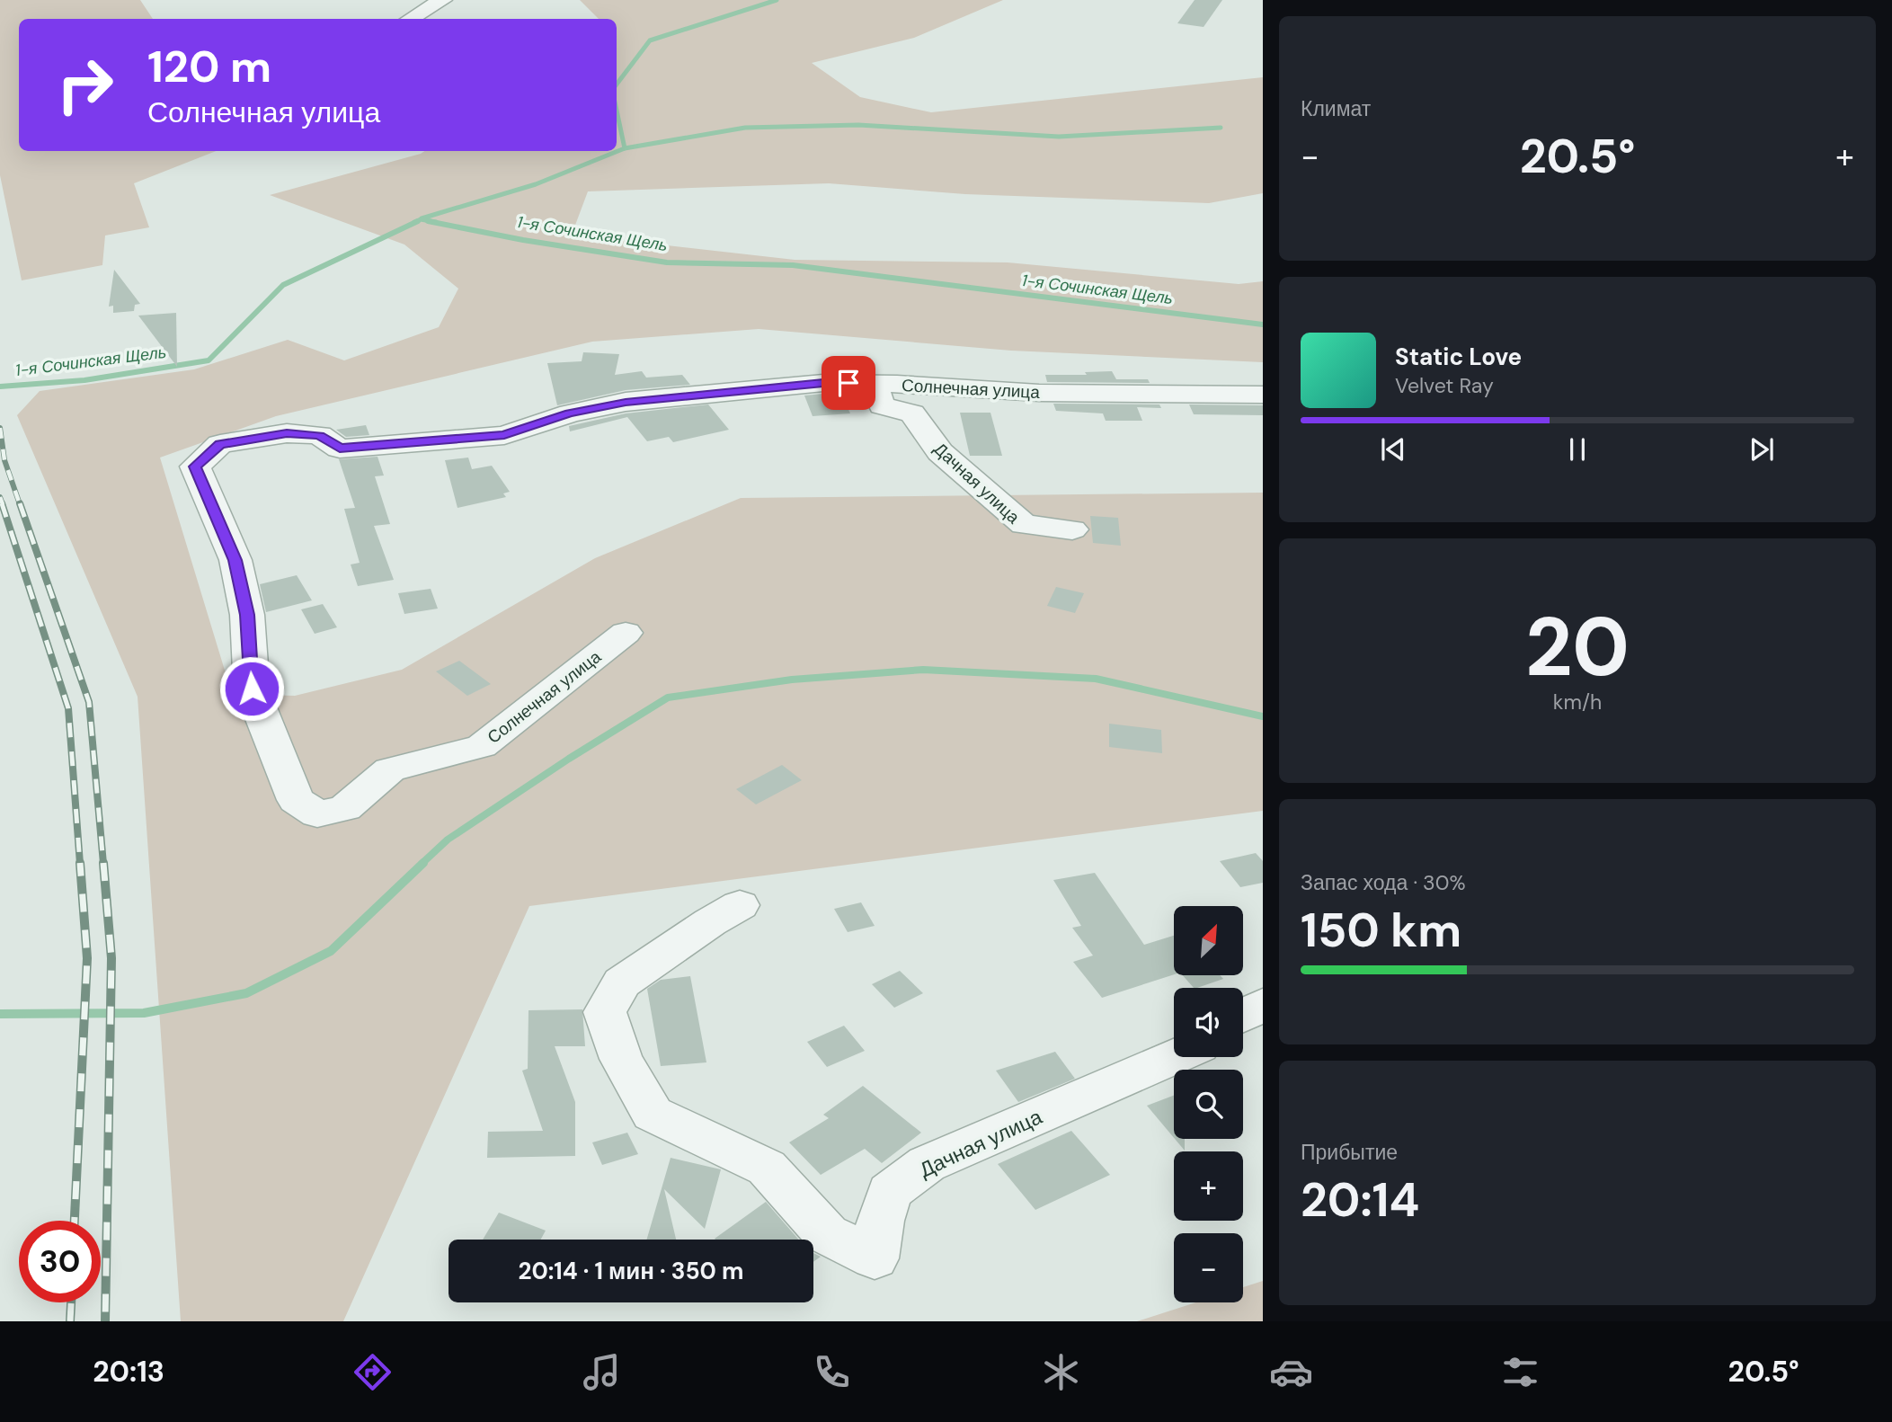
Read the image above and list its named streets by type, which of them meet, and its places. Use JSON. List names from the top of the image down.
{
  "streets": {
    "street": ["Солнечная улица", "Дачная улица"]
  },
  "crossings": [
    ["Солнечная улица", "Дачная улица"]
  ],
  "water": ["1-я Сочинская Щель"],
  "north": "top right",
  "page": {
    "tile": [
      "Климат",
      ["20", "km/h"],
      ["Запас хода · 30%", "150 km"],
      ["Прибытие", "20:14"]
    ],
    "turn": ["120 m", "Солнечная улица"],
    "heat": ["−", "20.5°", "+"],
    "song": ["Static Love", "Velvet Ray"],
    "map_buttons": ["+", "−"],
    "limit": "30",
    "trip": "20:14 · 1 мин · 350 m",
    "tabs": ["20:13", "20.5°"]
  }
}
